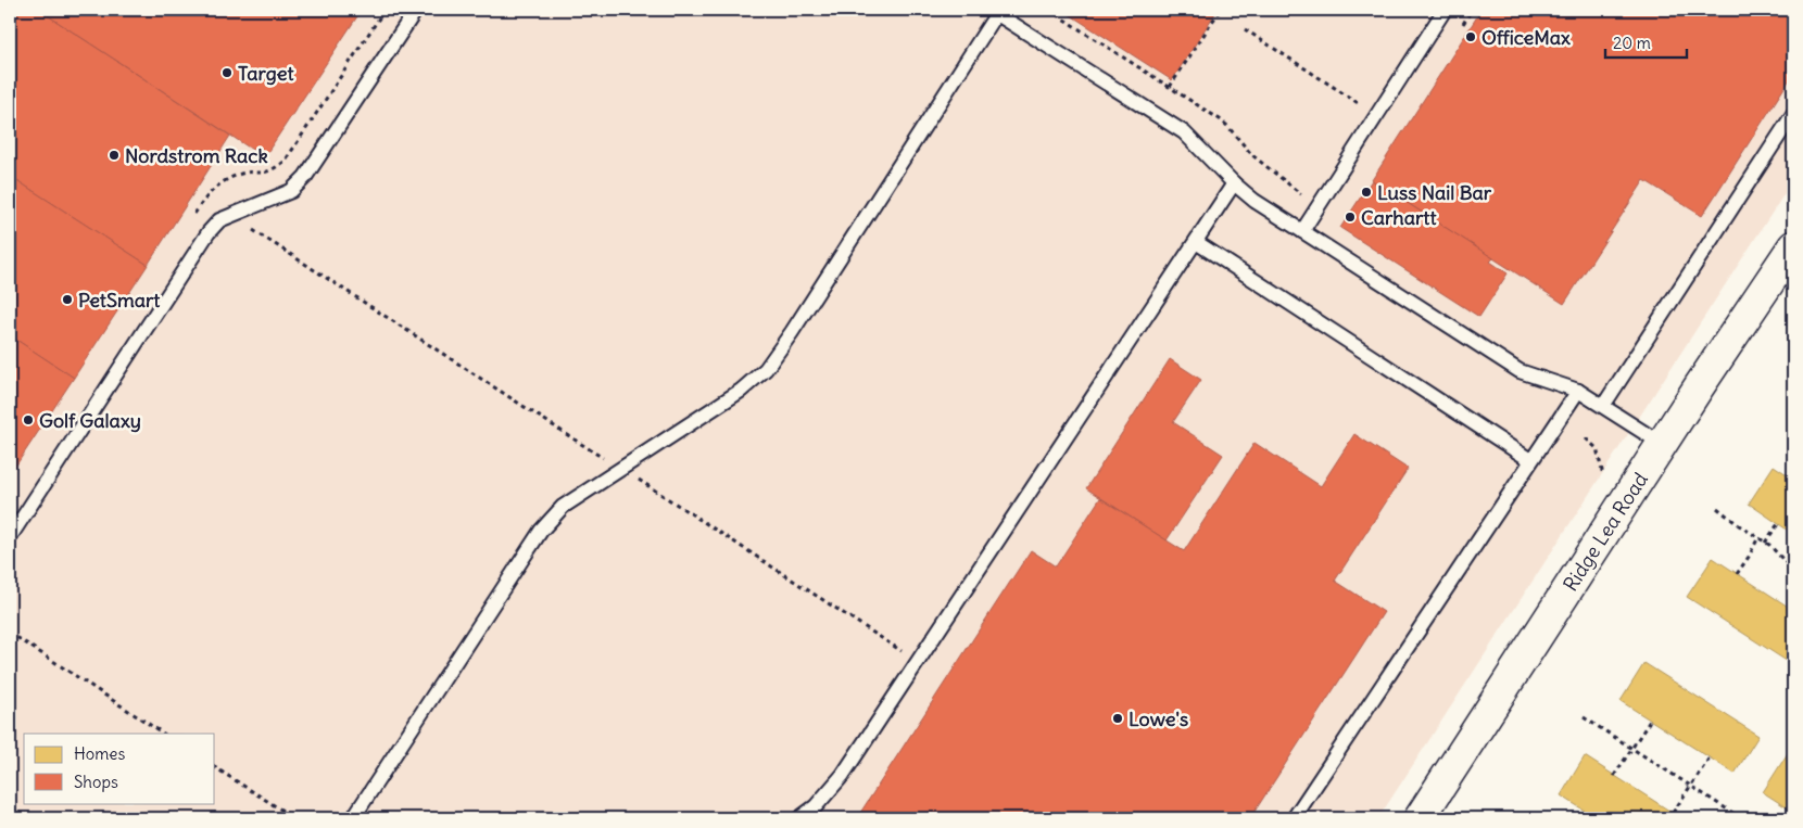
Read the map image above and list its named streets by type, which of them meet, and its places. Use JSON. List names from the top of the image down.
{
  "streets": {
    "street": ["Ridge Lea Road"]
  },
  "places": [
    "OfficeMax",
    "Target",
    "Nordstrom Rack",
    "Luss Nail Bar",
    "Carhartt",
    "PetSmart",
    "Golf Galaxy",
    "Lowe's"
  ],
  "legend": ["Homes", "Shops"],
  "scale_bar": "20 m"
}
